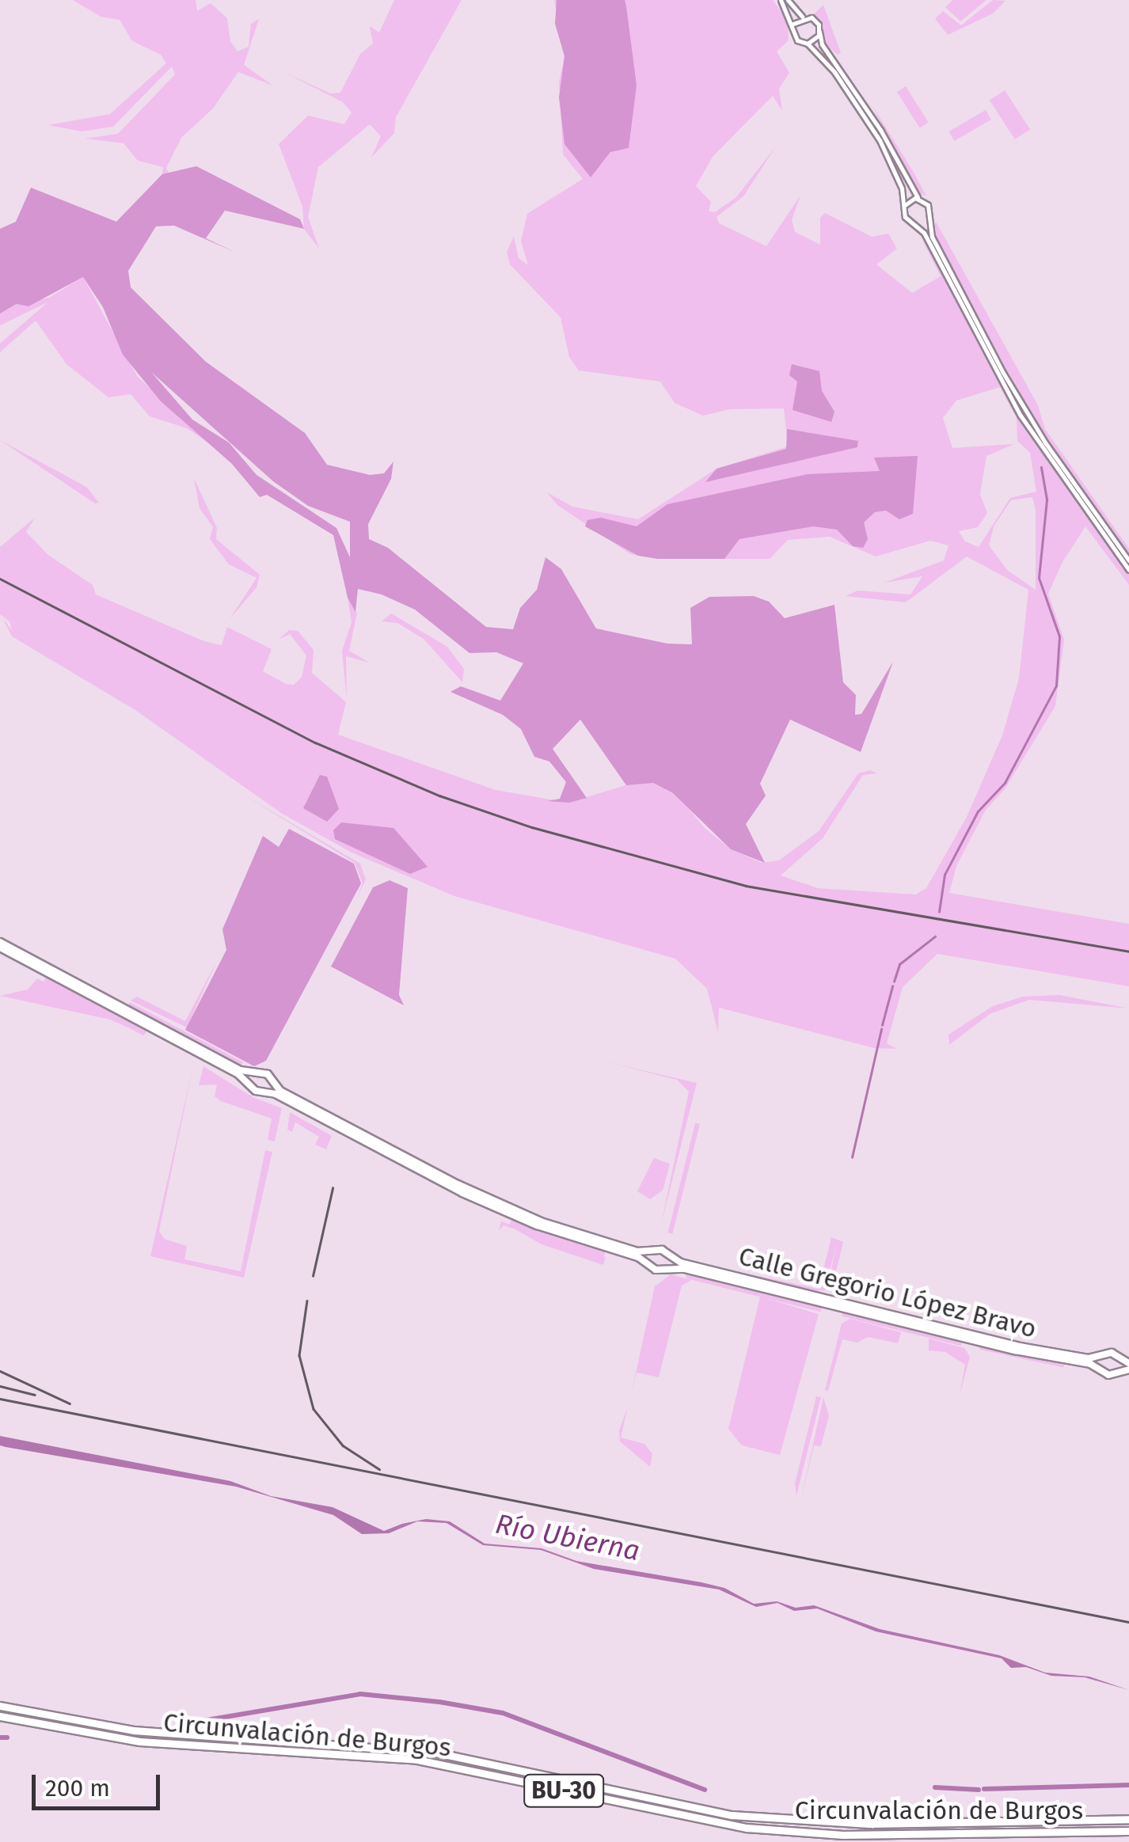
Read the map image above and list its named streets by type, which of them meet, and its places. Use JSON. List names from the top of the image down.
{
  "streets": {
    "highway": ["Circunvalación de Burgos", "BU-30"],
    "main road": ["Calle Gregorio López Bravo"]
  },
  "water": ["Río Ubierna"],
  "scale_bar": "200 m"
}
